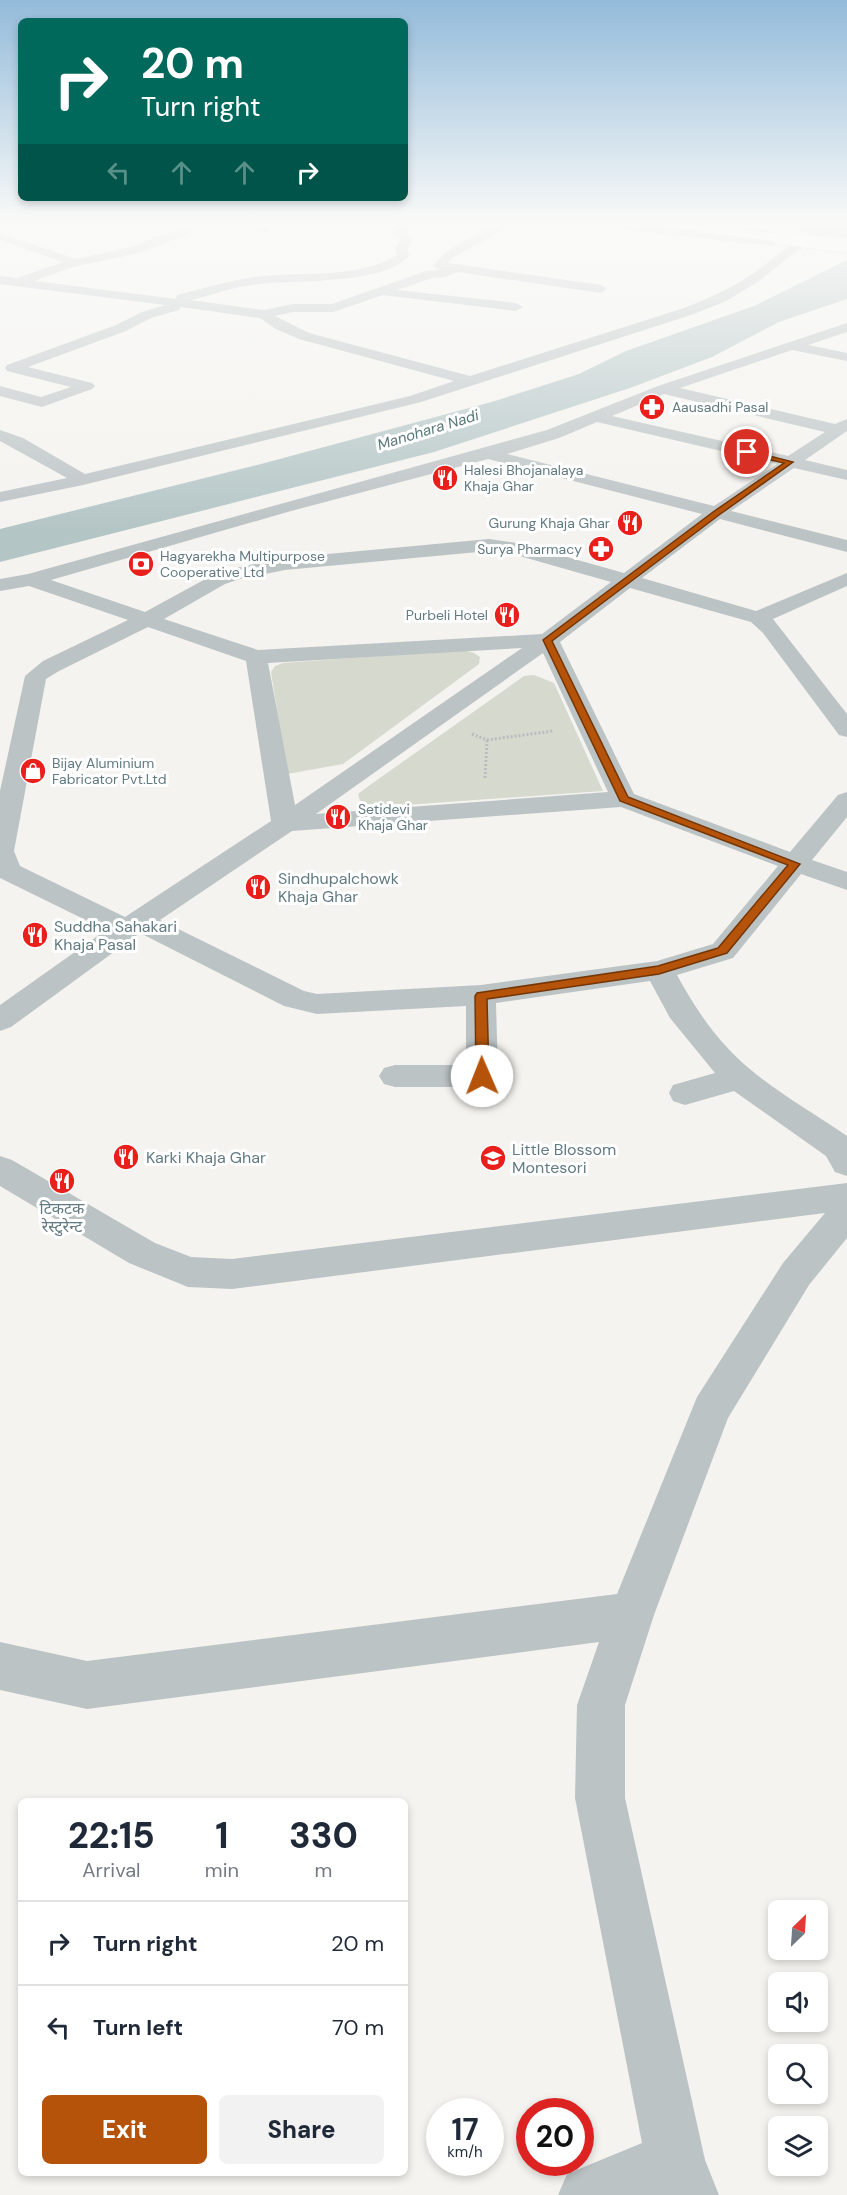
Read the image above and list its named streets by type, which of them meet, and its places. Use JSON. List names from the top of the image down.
{
  "water": ["Manohara Nadi"],
  "places": {
    "pharmacy": ["Aausadhi Pasal", "Surya Pharmacy"],
    "restaurant": [
      "Halesi Bhojanalaya Khaja Ghar",
      "Gurung Khaja Ghar",
      "Purbeli Hotel",
      "Setidevi Khaja Ghar",
      "Sindhupalchowk Khaja Ghar",
      "Suddha Sahakari Khaja Pasal",
      "Karki Khaja Ghar",
      "टिकटक रेस्टुरेन्ट"
    ],
    "bank": ["Hagyarekha Multipurpose Cooperative Ltd"],
    "shop": ["Bijay Aluminium Fabricator Pvt.Ltd"],
    "school or university": ["Little Blossom Montesori"]
  },
  "north": "top right",
  "page": {
    "turn": ["20 m", "Turn right"],
    "eta": [
      "22:15",
      "Arrival",
      "1",
      "min",
      "330",
      "m"
    ],
    "list": [
      {
        "name": "Turn right",
        "value": "20 m"
      },
      {
        "name": "Turn left",
        "value": "70 m"
      }
    ],
    "buttons": ["Exit", "Share"],
    "speed": "17 km/h",
    "limit": "20"
  }
}
